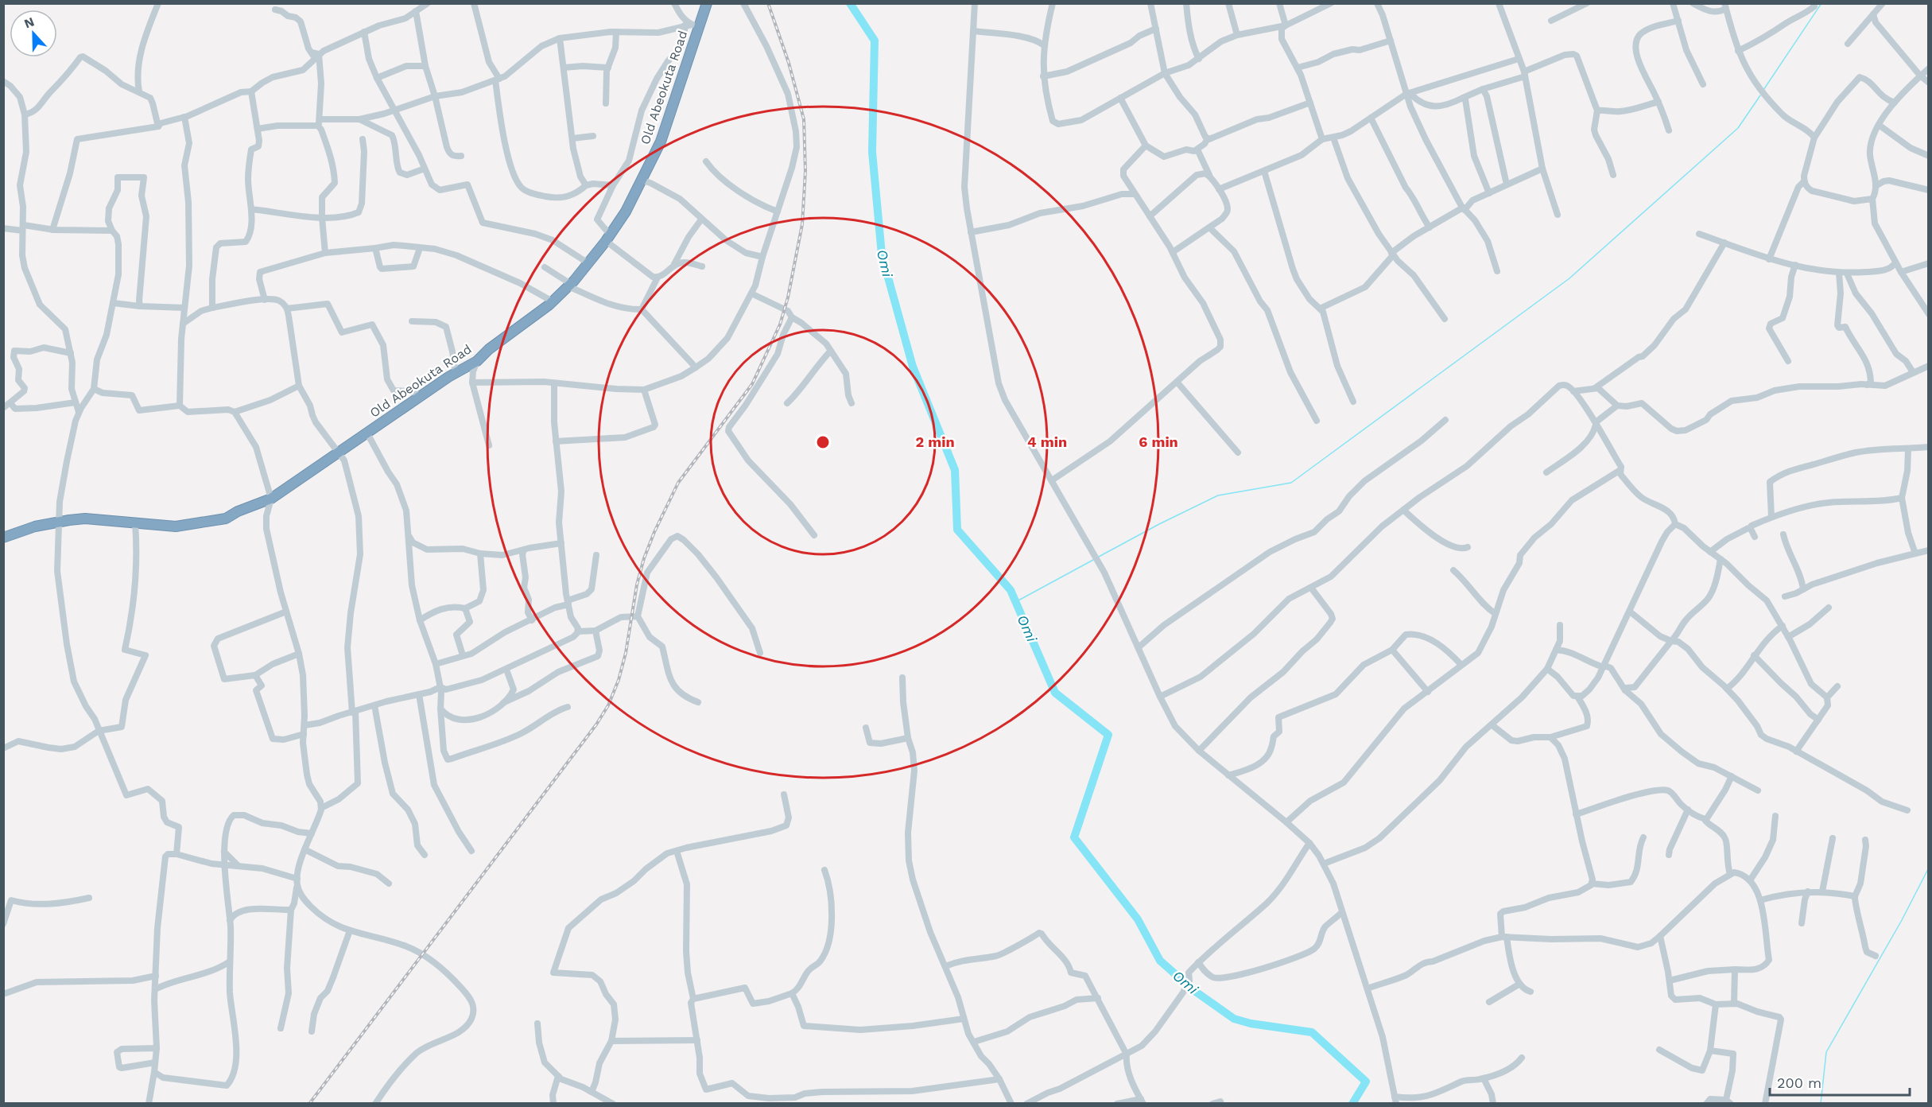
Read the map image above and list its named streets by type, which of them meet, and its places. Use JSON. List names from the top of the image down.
{
  "streets": {
    "highway": ["Old Abeokuta Road"]
  },
  "water": ["Omi"],
  "scale_bar": "200 m",
  "north": "top",
  "rings": ["2 min", "4 min", "6 min"]
}
